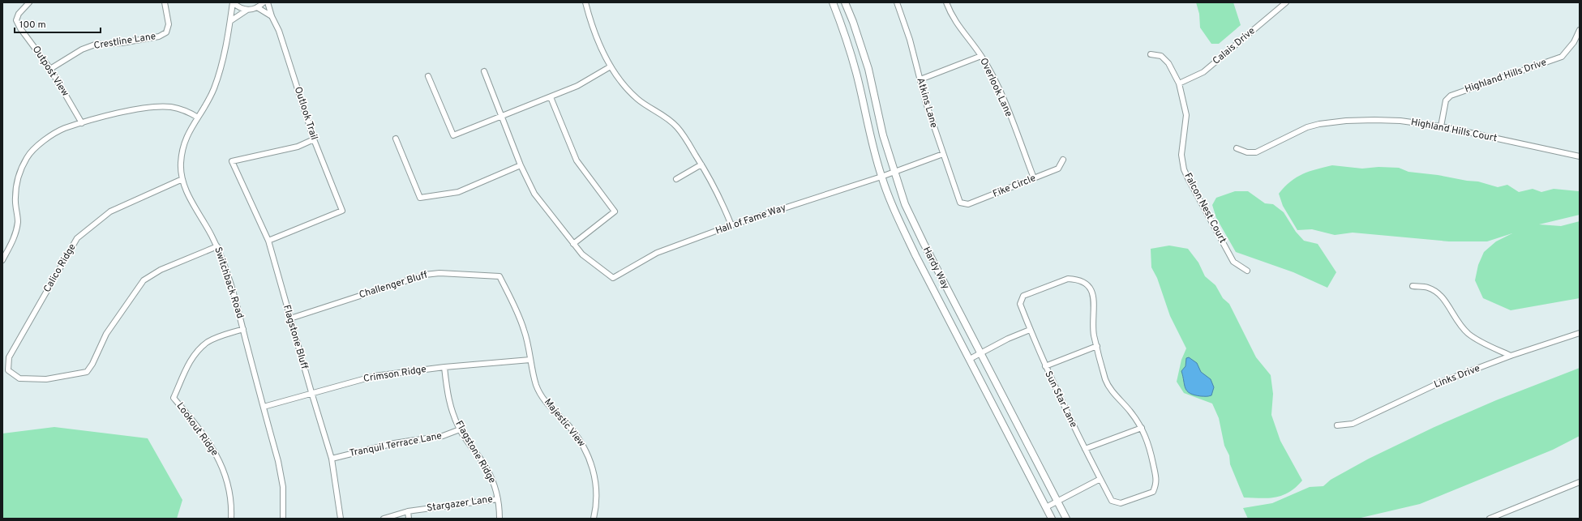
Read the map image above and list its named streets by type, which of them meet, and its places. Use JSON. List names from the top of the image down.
{
  "streets": {
    "main road": ["Hardy Way"],
    "street": [
      "Crestline Lane",
      "Calais Drive",
      "Outpost View",
      "Highland Hills Drive",
      "Overlook Lane",
      "Atkins Lane",
      "Outlook Trail",
      "Highland Hills Court",
      "Fike Circle",
      "Falcon Nest Court",
      "Hall of Fame Way",
      "Calico Ridge",
      "Switchback Road",
      "Challenger Bluff",
      "Flagstone Bluff",
      "Crimson Ridge",
      "Links Drive",
      "Sun Star Lane",
      "Majestic View",
      "Lookout Ridge",
      "Tranquil Terrace Lane",
      "Flagstone Ridge",
      "Stargazer Lane"
    ]
  },
  "crossings": [
    ["Crestline Lane", "Outpost View"],
    ["Calais Drive", "Falcon Nest Court"],
    ["Highland Hills Drive", "Highland Hills Court"],
    ["Overlook Lane", "Fike Circle"],
    ["Atkins Lane", "Fike Circle"],
    ["Atkins Lane", "Hall of Fame Way"],
    ["Outlook Trail", "Flagstone Bluff"],
    ["Hall of Fame Way", "Hardy Way"],
    ["Calico Ridge", "Switchback Road"],
    ["Switchback Road", "Crimson Ridge"],
    ["Switchback Road", "Lookout Ridge"],
    ["Challenger Bluff", "Flagstone Bluff"],
    ["Challenger Bluff", "Majestic View"],
    ["Flagstone Bluff", "Crimson Ridge"],
    ["Flagstone Bluff", "Tranquil Terrace Lane"],
    ["Crimson Ridge", "Majestic View"],
    ["Crimson Ridge", "Flagstone Ridge"],
    ["Tranquil Terrace Lane", "Flagstone Ridge"],
    ["Flagstone Ridge", "Stargazer Lane"]
  ],
  "scale_bar": "100 m"
}
